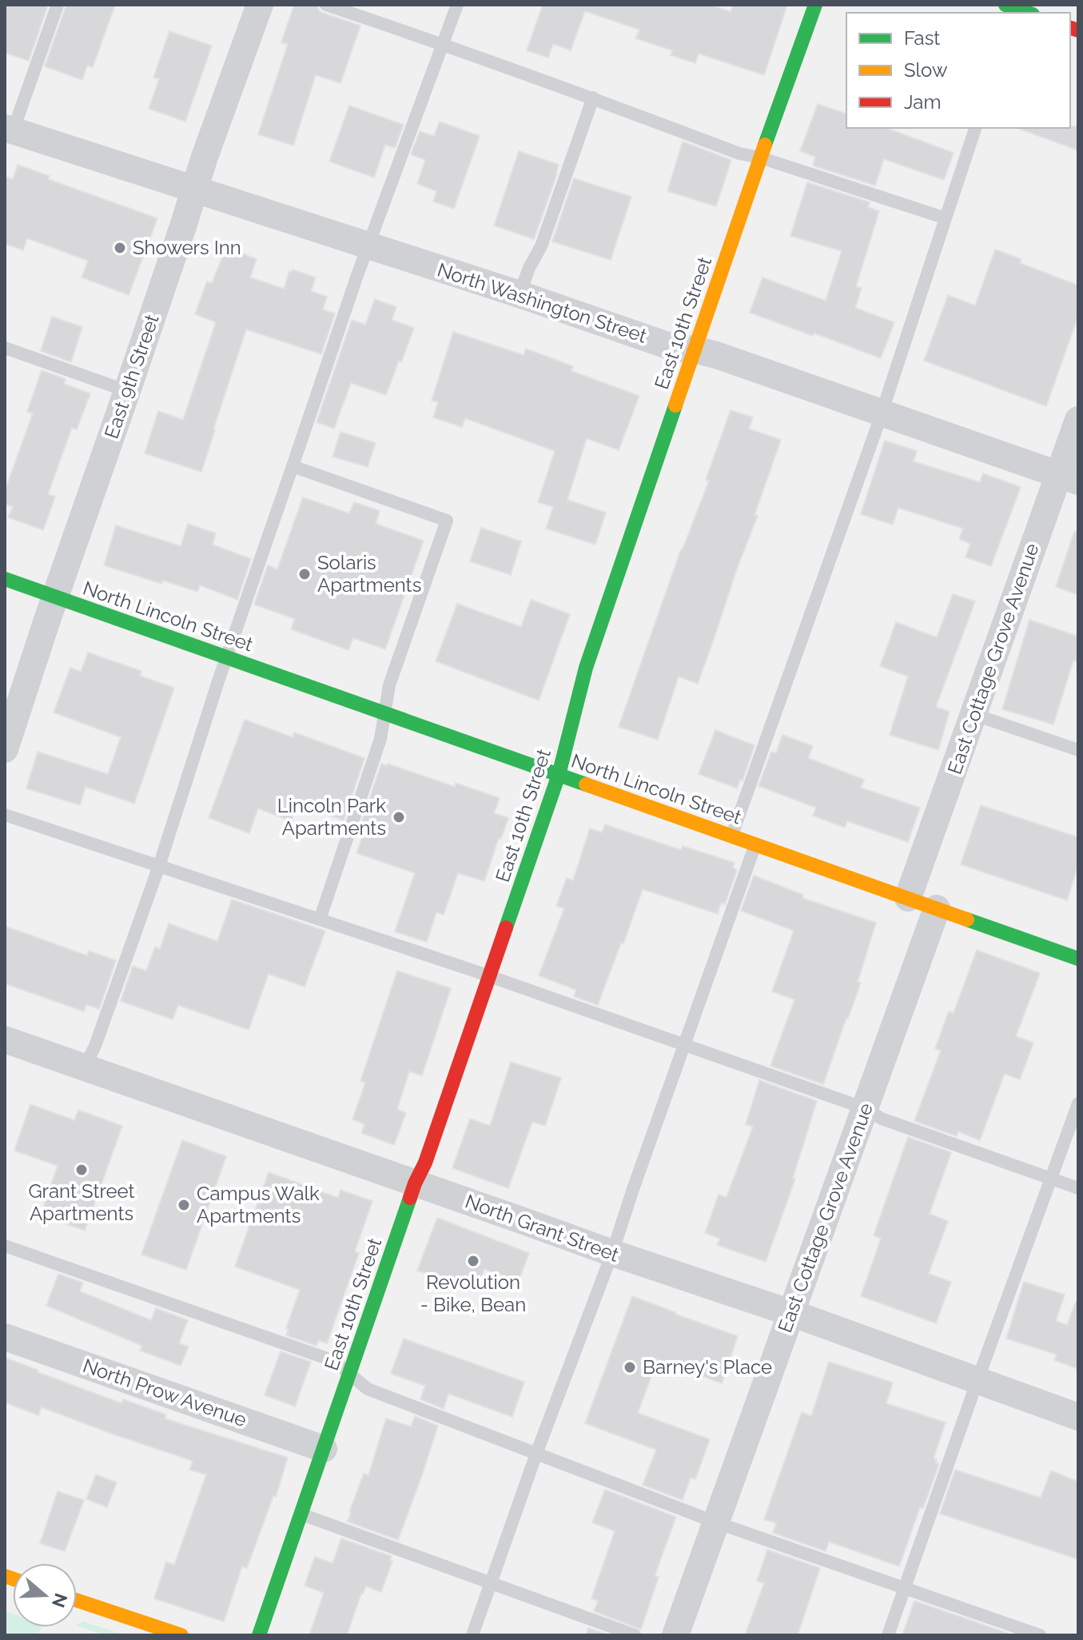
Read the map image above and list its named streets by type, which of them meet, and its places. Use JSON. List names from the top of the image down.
{
  "streets": {
    "street": [
      "North Washington Street",
      "East 10th Street",
      "East 9th Street",
      "North Lincoln Street",
      "East Cottage Grove Avenue",
      "North Grant Street",
      "North Prow Avenue"
    ]
  },
  "crossings": [
    ["North Washington Street", "East 10th Street"],
    ["North Washington Street", "East 9th Street"],
    ["North Washington Street", "East Cottage Grove Avenue"],
    ["East 10th Street", "North Lincoln Street"],
    ["East 10th Street", "North Grant Street"],
    ["East 10th Street", "North Prow Avenue"],
    ["East 9th Street", "North Lincoln Street"],
    ["North Lincoln Street", "East Cottage Grove Avenue"],
    ["East Cottage Grove Avenue", "North Grant Street"]
  ],
  "places": [
    "Showers Inn",
    "Solaris Apartments",
    "Lincoln Park Apartments",
    "Grant Street Apartments",
    "Campus Walk Apartments",
    "Revolution - Bike, Bean",
    "Barney's Place"
  ],
  "legend": ["Fast", "Slow", "Jam"],
  "north": "right"
}
